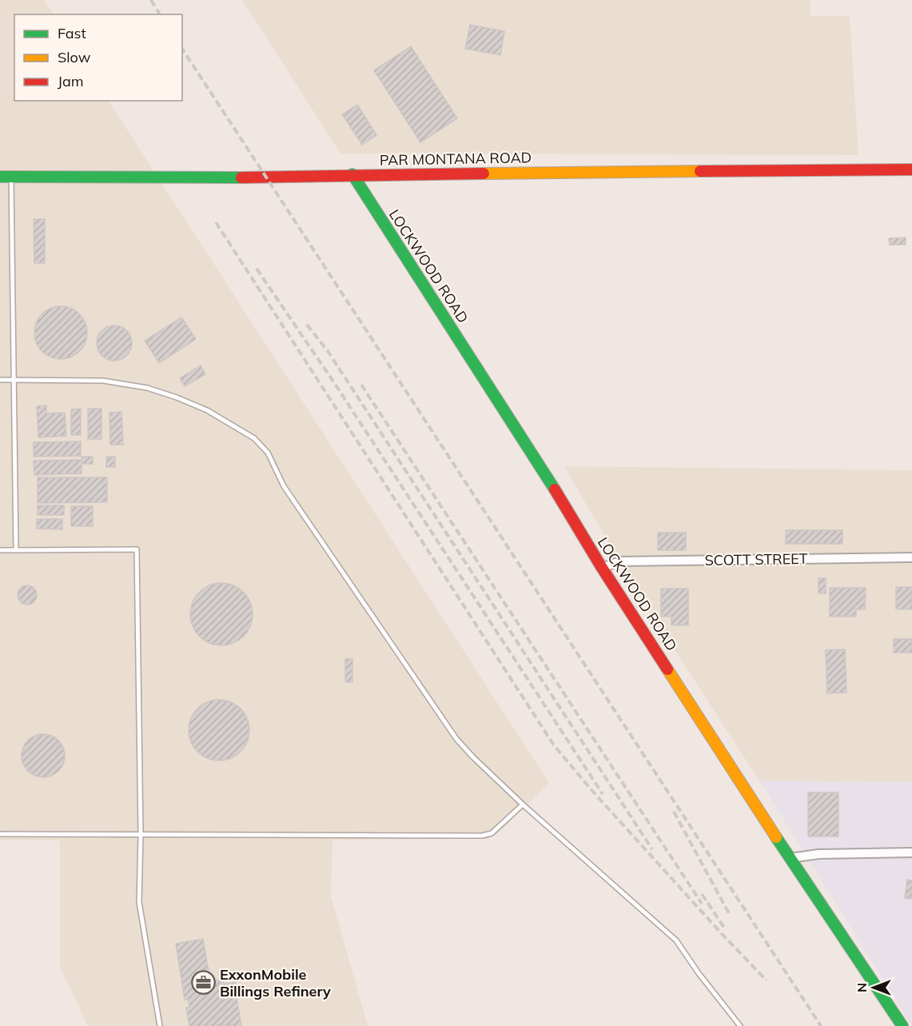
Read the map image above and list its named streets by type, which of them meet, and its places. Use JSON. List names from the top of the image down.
{
  "streets": {
    "street": ["PAR MONTANA ROAD", "LOCKWOOD ROAD", "SCOTT STREET"]
  },
  "crossings": [
    ["PAR MONTANA ROAD", "LOCKWOOD ROAD"],
    ["LOCKWOOD ROAD", "SCOTT STREET"]
  ],
  "places": {
    "office": ["ExxonMobile Billings Refinery"]
  },
  "legend": ["Fast", "Slow", "Jam"],
  "north": "left"
}
